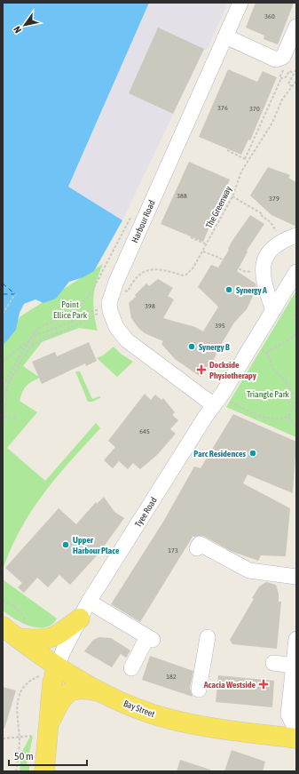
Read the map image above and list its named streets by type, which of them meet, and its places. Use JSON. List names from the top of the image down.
{
  "streets": {
    "main road": ["Tyee Road", "Bay Street"],
    "street": ["Harbour Road"],
    "path": ["The Greenway"]
  },
  "crossings": [
    ["Harbour Road", "Tyee Road"],
    ["Tyee Road", "Bay Street"]
  ],
  "parks": ["Point Ellice Park", "Triangle Park"],
  "places": {
    "other": [
      "Synergy A",
      "Synergy B",
      "Parc Residences",
      "Upper Harbour Place"
    ],
    "health": ["Dockside Physiotherapy", "Acacia Westside"]
  },
  "house_numbers": [
    "360",
    "376",
    "370",
    "388",
    "379",
    "398",
    "395",
    "645",
    "173",
    "182"
  ],
  "scale_bar": "50 m",
  "north": "bottom left"
}
